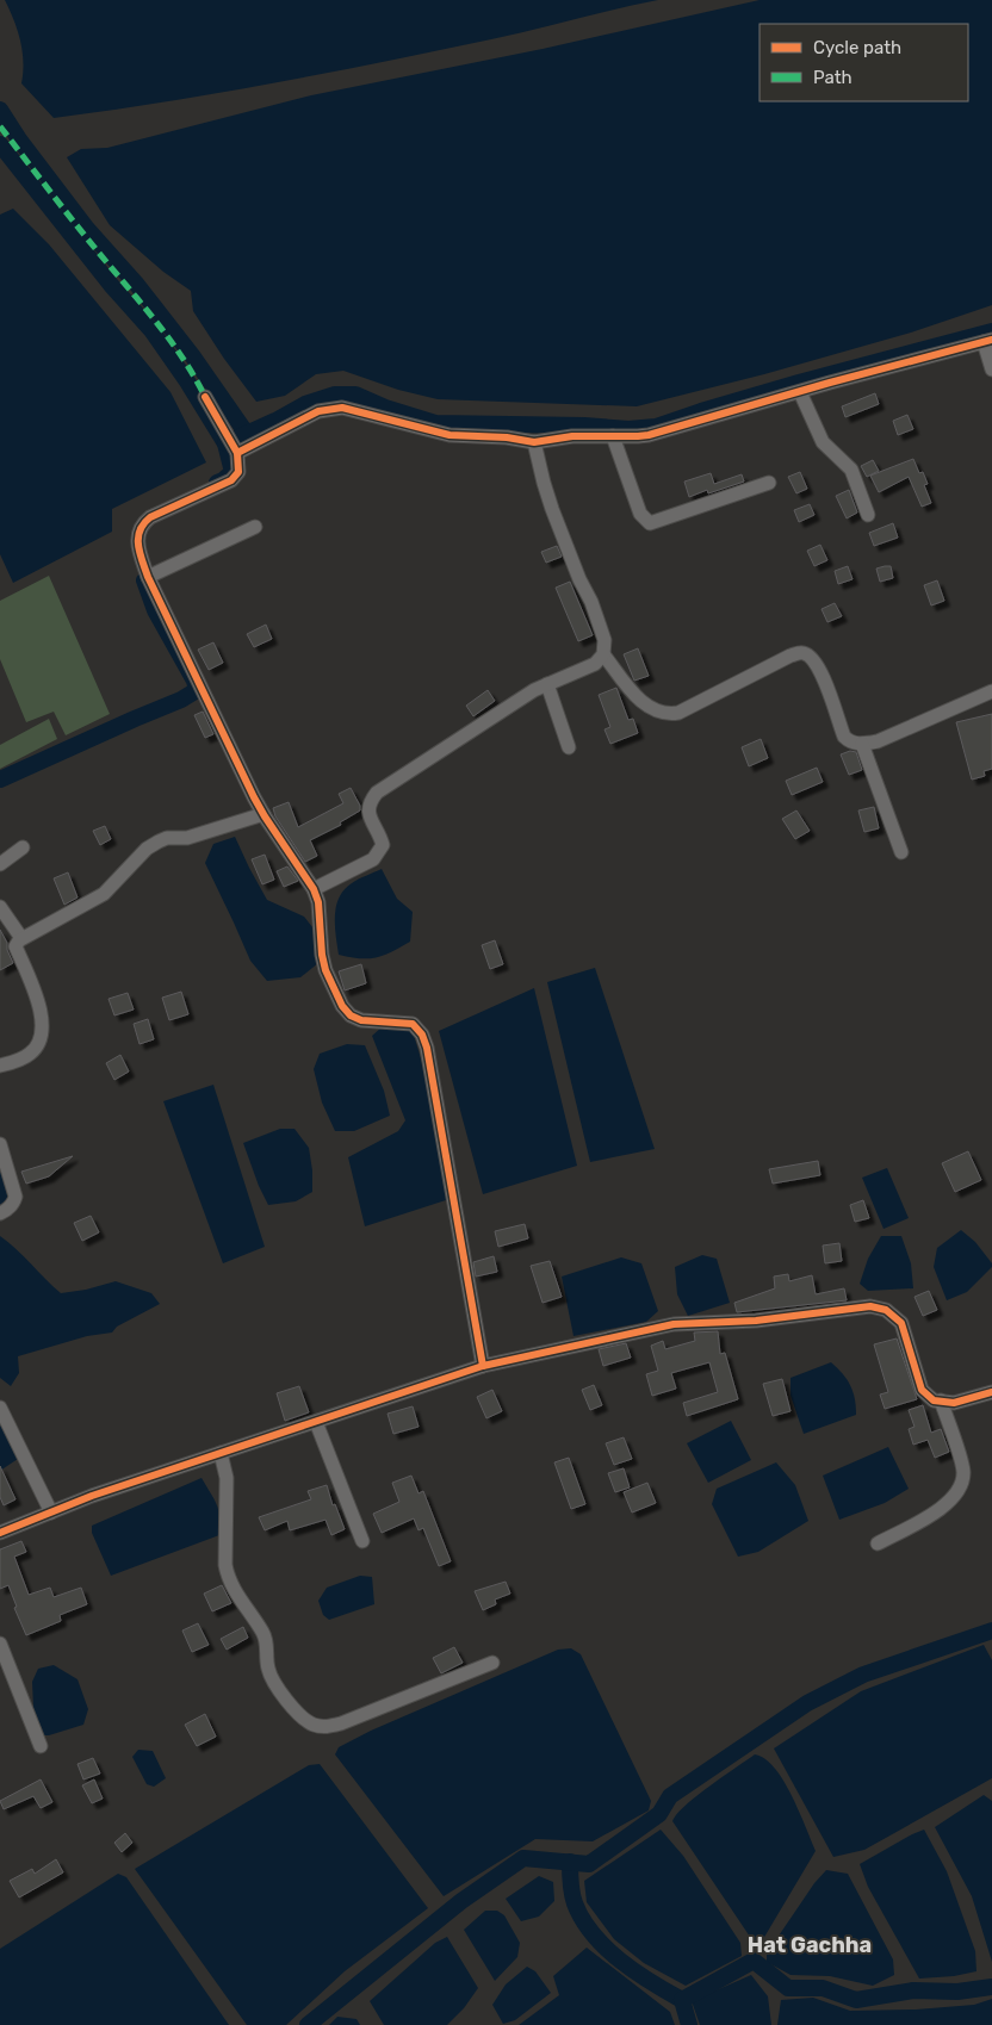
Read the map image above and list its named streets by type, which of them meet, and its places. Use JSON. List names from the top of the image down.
{
  "districts": ["Hat Gachha"],
  "legend": ["Cycle path", "Path"]
}
